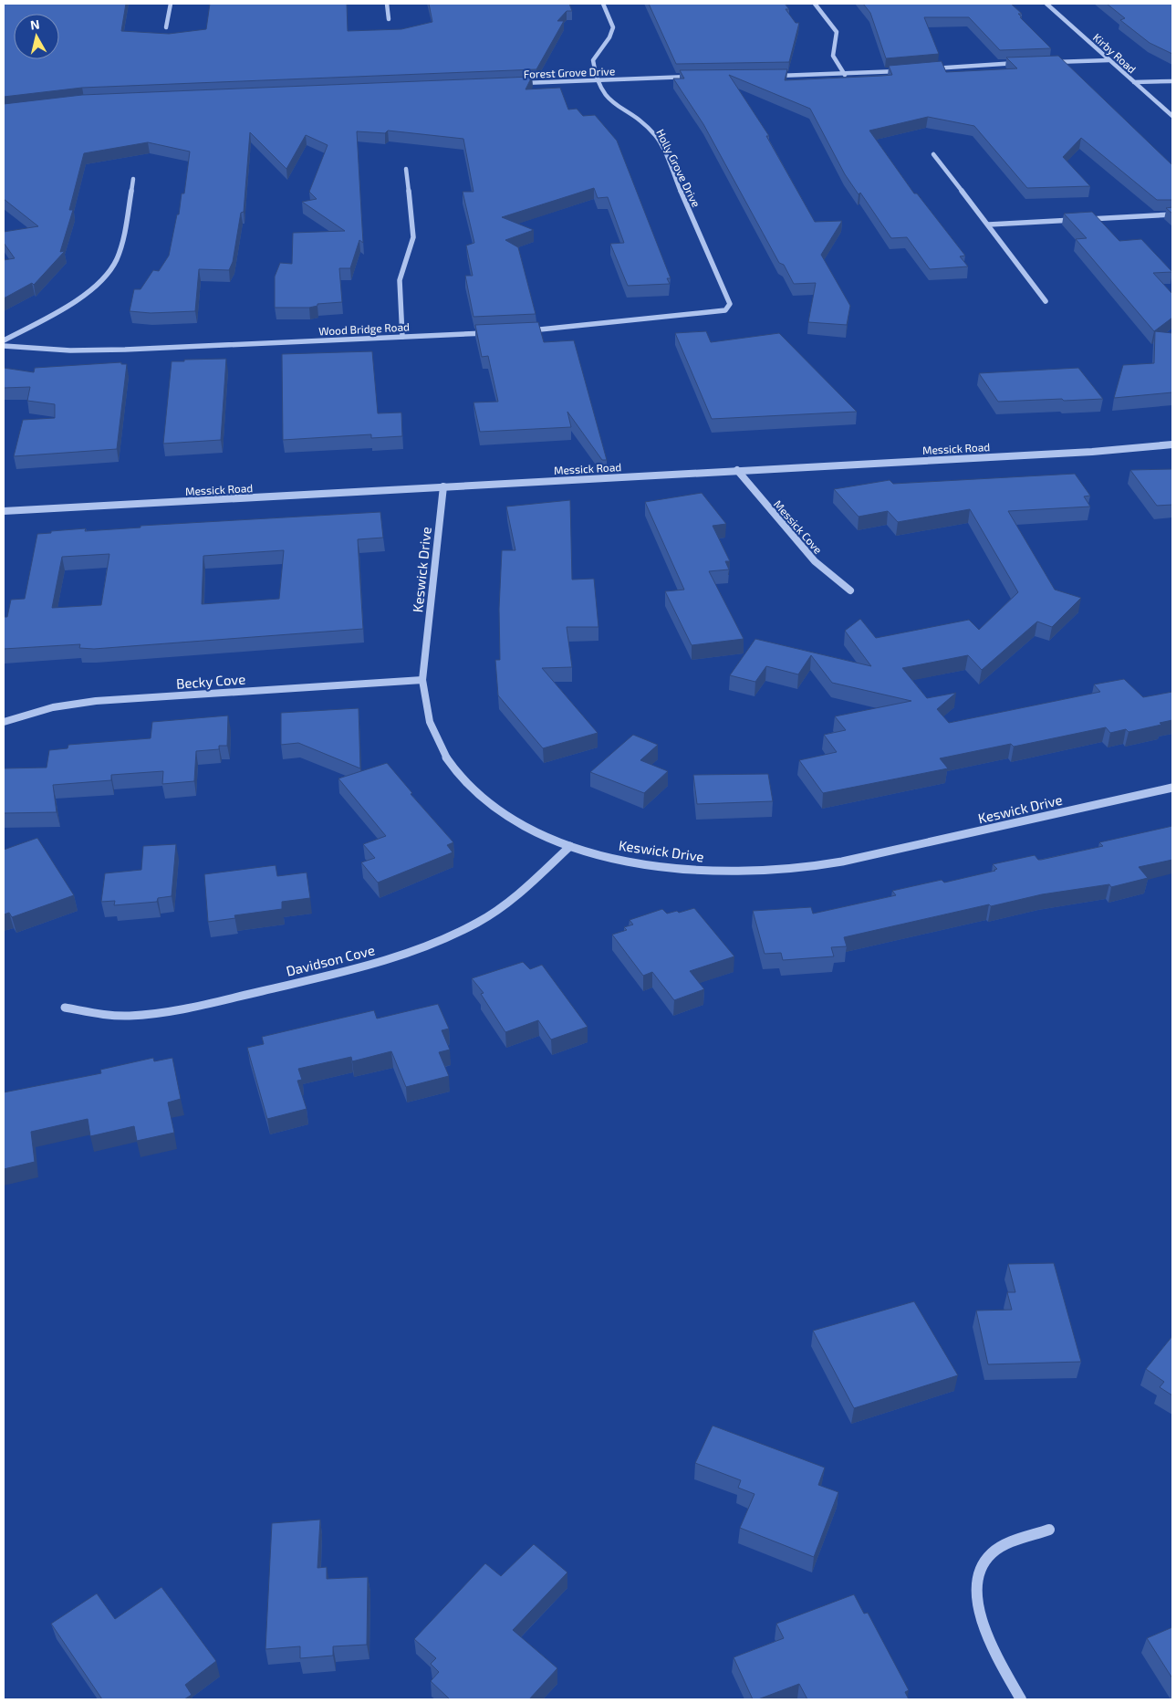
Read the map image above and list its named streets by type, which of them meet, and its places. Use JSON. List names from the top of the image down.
{
  "streets": {
    "street": [
      "Kirby Road",
      "Forest Grove Drive",
      "Holly Grove Drive",
      "Wood Bridge Road",
      "Messick Road",
      "Messick Cove",
      "Keswick Drive",
      "Becky Cove",
      "Davidson Cove"
    ]
  },
  "crossings": [
    ["Forest Grove Drive", "Holly Grove Drive"],
    ["Messick Road", "Messick Cove"],
    ["Messick Road", "Keswick Drive"],
    ["Keswick Drive", "Becky Cove"],
    ["Keswick Drive", "Davidson Cove"]
  ],
  "north": "top"
}
